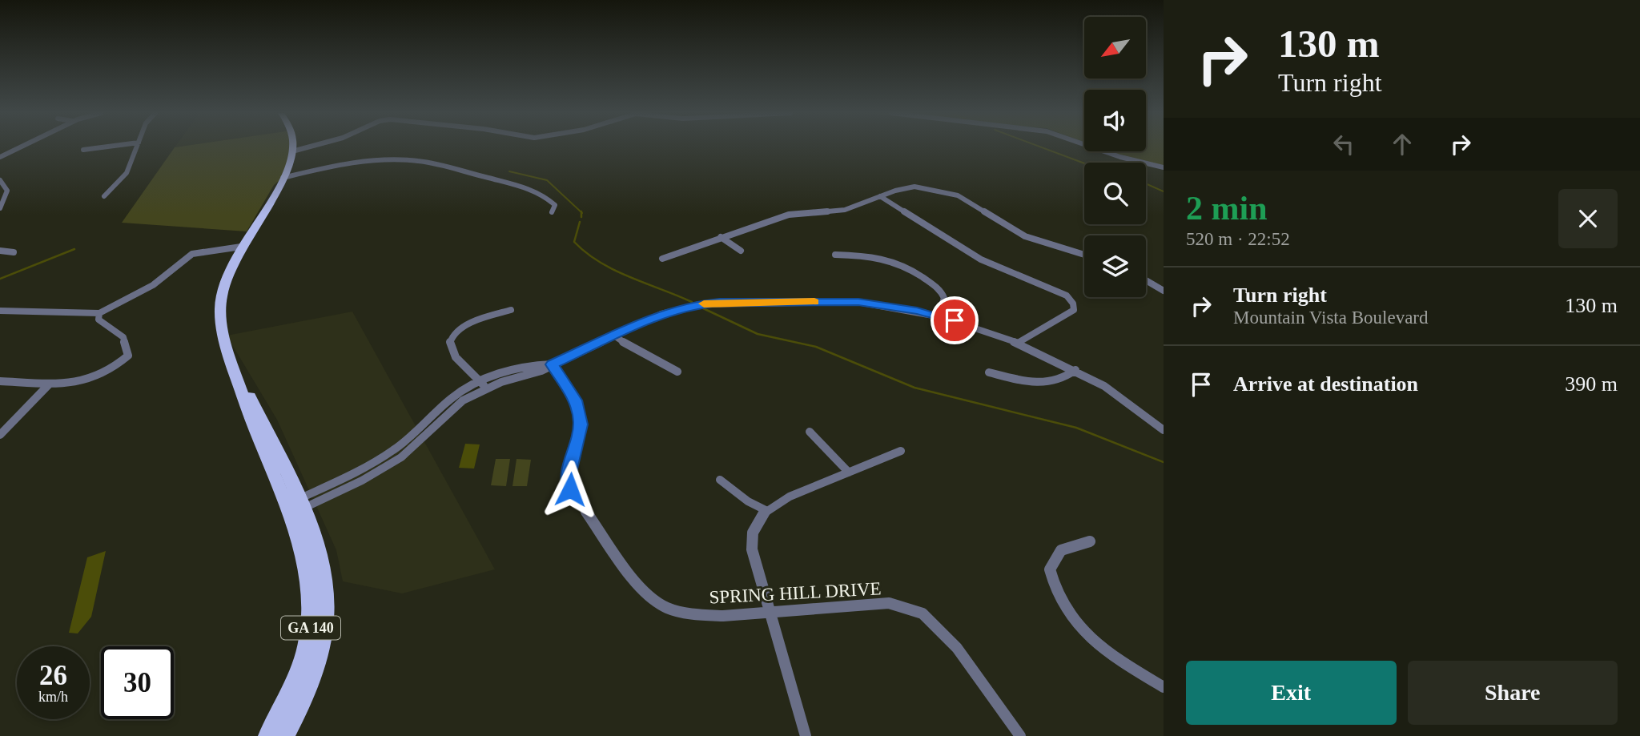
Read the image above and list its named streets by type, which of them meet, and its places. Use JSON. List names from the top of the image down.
{
  "streets": {
    "main road": ["GA 140"],
    "street": ["SPRING HILL DRIVE"]
  },
  "north": "bottom left",
  "page": {
    "turn": ["130 m", "Turn right"],
    "heading": ["2 min", "520 m · 22:52"],
    "list": [
      {
        "name": "Turn right",
        "note": "Mountain Vista Boulevard",
        "value": "130 m"
      },
      {
        "name": "Arrive at destination",
        "value": "390 m"
      }
    ],
    "speed": "26 km/h",
    "limit": "30",
    "buttons": ["Exit", "Share"]
  }
}
